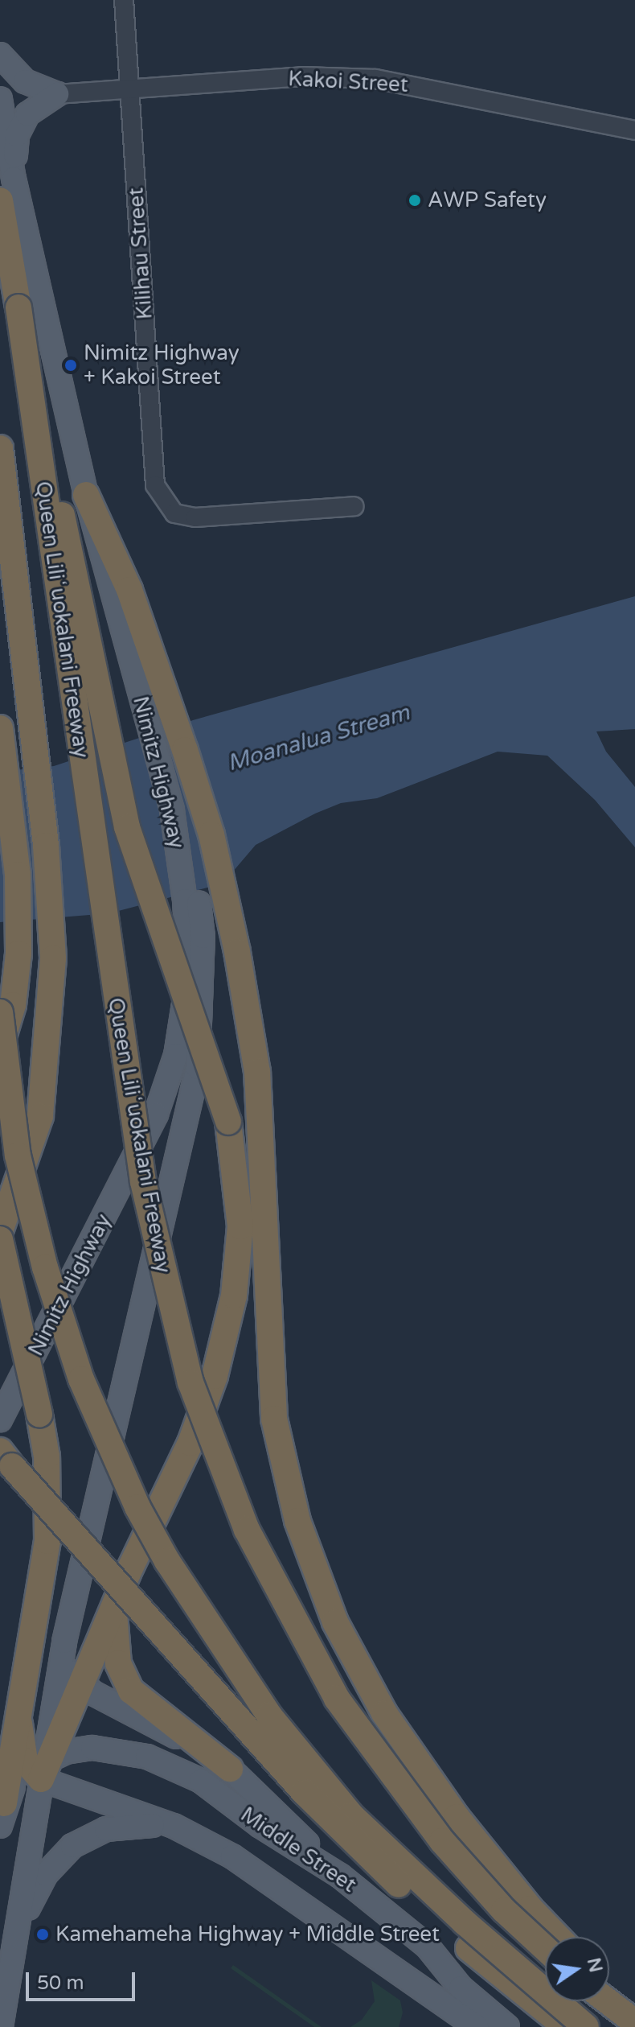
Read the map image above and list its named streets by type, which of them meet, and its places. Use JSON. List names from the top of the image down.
{
  "streets": {
    "highway": ["Queen Liliʻuokalani Freeway"],
    "main road": ["Nimitz Highway", "Middle Street"],
    "street": ["Kakoi Street", "Kilihau Street"]
  },
  "crossings": [
    ["Kakoi Street", "Kilihau Street"],
    ["Queen Liliʻuokalani Freeway", "Nimitz Highway"]
  ],
  "water": ["Moanalua Stream"],
  "places": ["AWP Safety", "Nimitz Highway + Kakoi Street", "Kamehameha Highway + Middle Street"],
  "scale_bar": "50 m",
  "north": "right"
}
